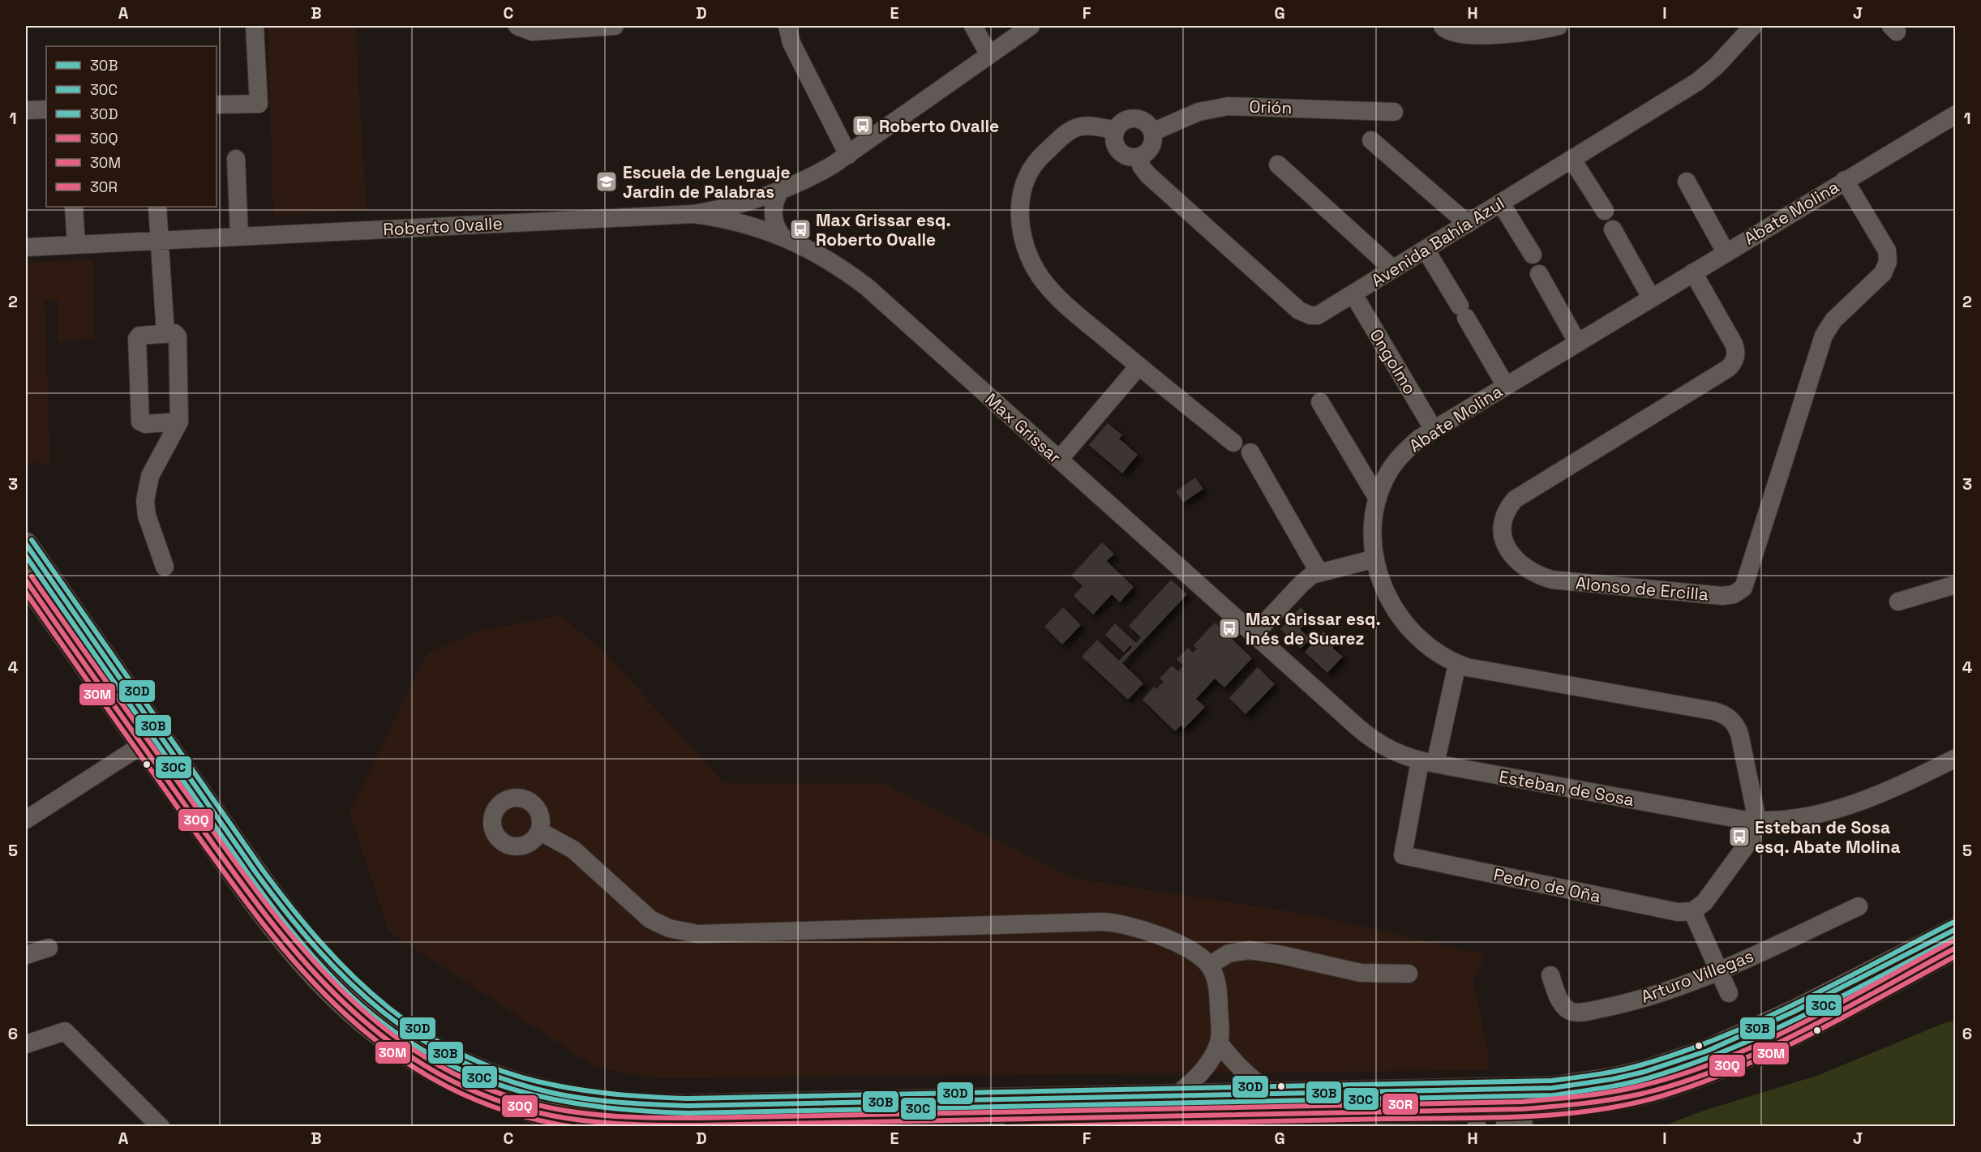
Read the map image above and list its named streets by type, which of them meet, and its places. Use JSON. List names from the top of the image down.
{
  "streets": {
    "street": [
      "Orión",
      "Abate Molina",
      "Roberto Ovalle",
      "Avenida Bahía Azul",
      "Ongolmo",
      "Max Grissar",
      "Alonso de Ercilla",
      "Esteban de Sosa",
      "Pedro de Oña",
      "Arturo Villegas"
    ]
  },
  "crossings": [
    ["Orión", "Avenida Bahía Azul"],
    ["Abate Molina", "Ongolmo"],
    ["Abate Molina", "Alonso de Ercilla"],
    ["Abate Molina", "Esteban de Sosa"],
    ["Roberto Ovalle", "Max Grissar"],
    ["Avenida Bahía Azul", "Ongolmo"],
    ["Max Grissar", "Esteban de Sosa"],
    ["Esteban de Sosa", "Pedro de Oña"]
  ],
  "places": {
    "bus stop": [
      "Roberto Ovalle",
      "Max Grissar esq. Roberto Ovalle",
      "Max Grissar esq. Inés de Suarez",
      "Esteban de Sosa esq. Abate Molina"
    ],
    "school or university": ["Escuela de Lenguaje Jardin de Palabras"]
  },
  "lines": [
    "transit line 30D",
    "transit line 30B",
    "transit line 30C",
    "transit line 30R",
    "transit line 30Q",
    "transit line 30M"
  ],
  "legend": [
    "30B",
    "30C",
    "30D",
    "30Q",
    "30M",
    "30R"
  ],
  "grid": {
    "columns": [
      "A",
      "B",
      "C",
      "D",
      "E",
      "F",
      "G",
      "H",
      "I",
      "J"
    ],
    "rows": [
      "1",
      "2",
      "3",
      "4",
      "5",
      "6"
    ]
  }
}
